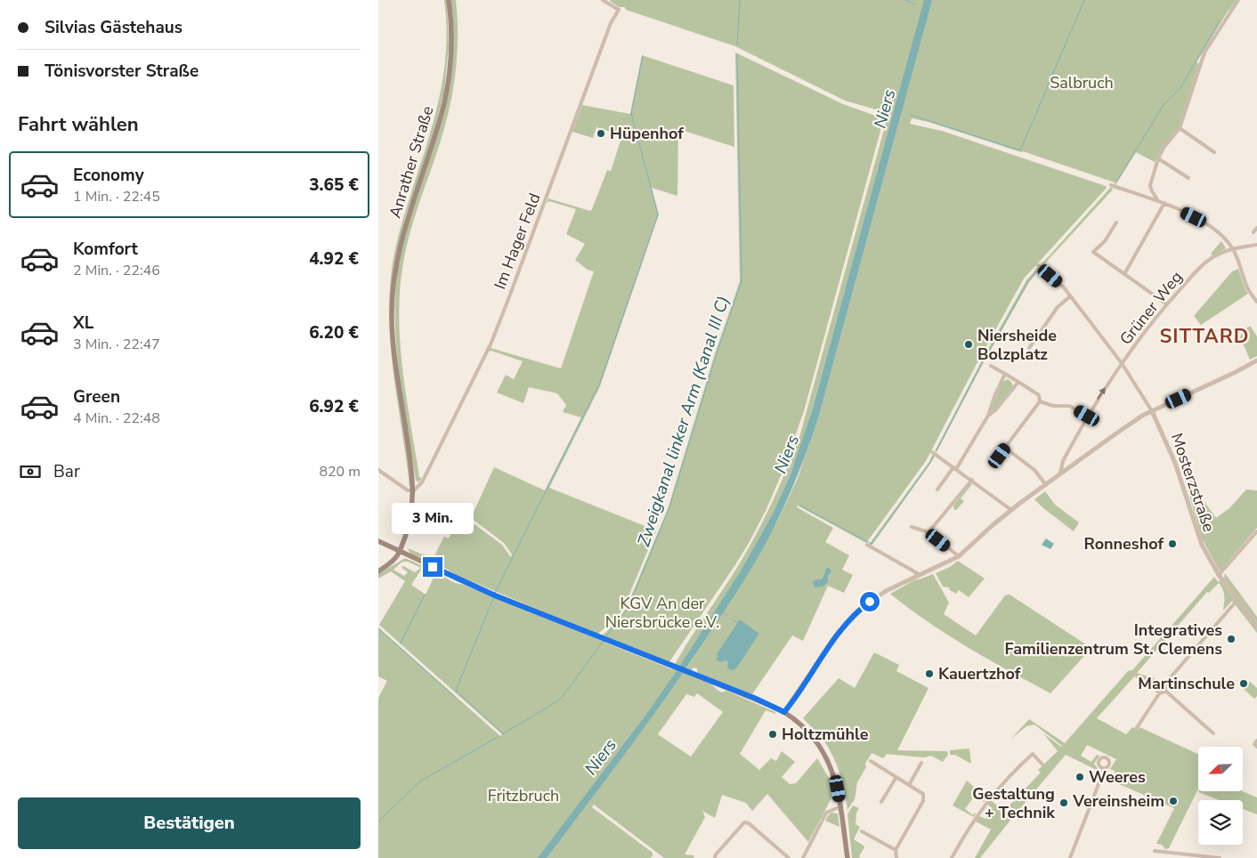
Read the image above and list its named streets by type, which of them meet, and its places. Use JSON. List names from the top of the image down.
{
  "streets": {
    "main road": ["Anrather Straße"],
    "street": ["Im Hager Feld", "Grüner Weg", "Mosterzstraße"]
  },
  "crossings": [
    ["Anrather Straße", "Im Hager Feld"],
    ["Grüner Weg", "Mosterzstraße"]
  ],
  "districts": ["SITTARD"],
  "water": ["Niers", "Zweigkanal linker Arm (Kanal III C)"],
  "parks": ["Salbruch", "KGV An der Niersbrücke e.V.", "Fritzbruch"],
  "places": [
    "Hüpenhof",
    "Niersheide Bolzplatz",
    "Ronneshof",
    "Integratives Familienzentrum St. Clemens",
    "Kauertzhof",
    "Martinschule",
    "Holtzmühle",
    "Weeres",
    "Vereinsheim",
    "Gestaltung + Technik"
  ],
  "north": "bottom left",
  "page": {
    "banner": ["Silvias Gästehaus", "Tönisvorster Straße"],
    "heading": "Fahrt wählen",
    "list": [
      {
        "name": "Economy",
        "note": "1 Min. · 22:45",
        "value": "3.65 €"
      },
      {
        "name": "Komfort",
        "note": "2 Min. · 22:46",
        "value": "4.92 €"
      },
      {
        "name": "XL",
        "note": "3 Min. · 22:47",
        "value": "6.20 €"
      },
      {
        "name": "Green",
        "note": "4 Min. · 22:48",
        "value": "6.92 €"
      }
    ],
    "pay": ["Bar", "820 m"],
    "bubble": "3 Min.",
    "buttons": "Bestätigen"
  }
}
